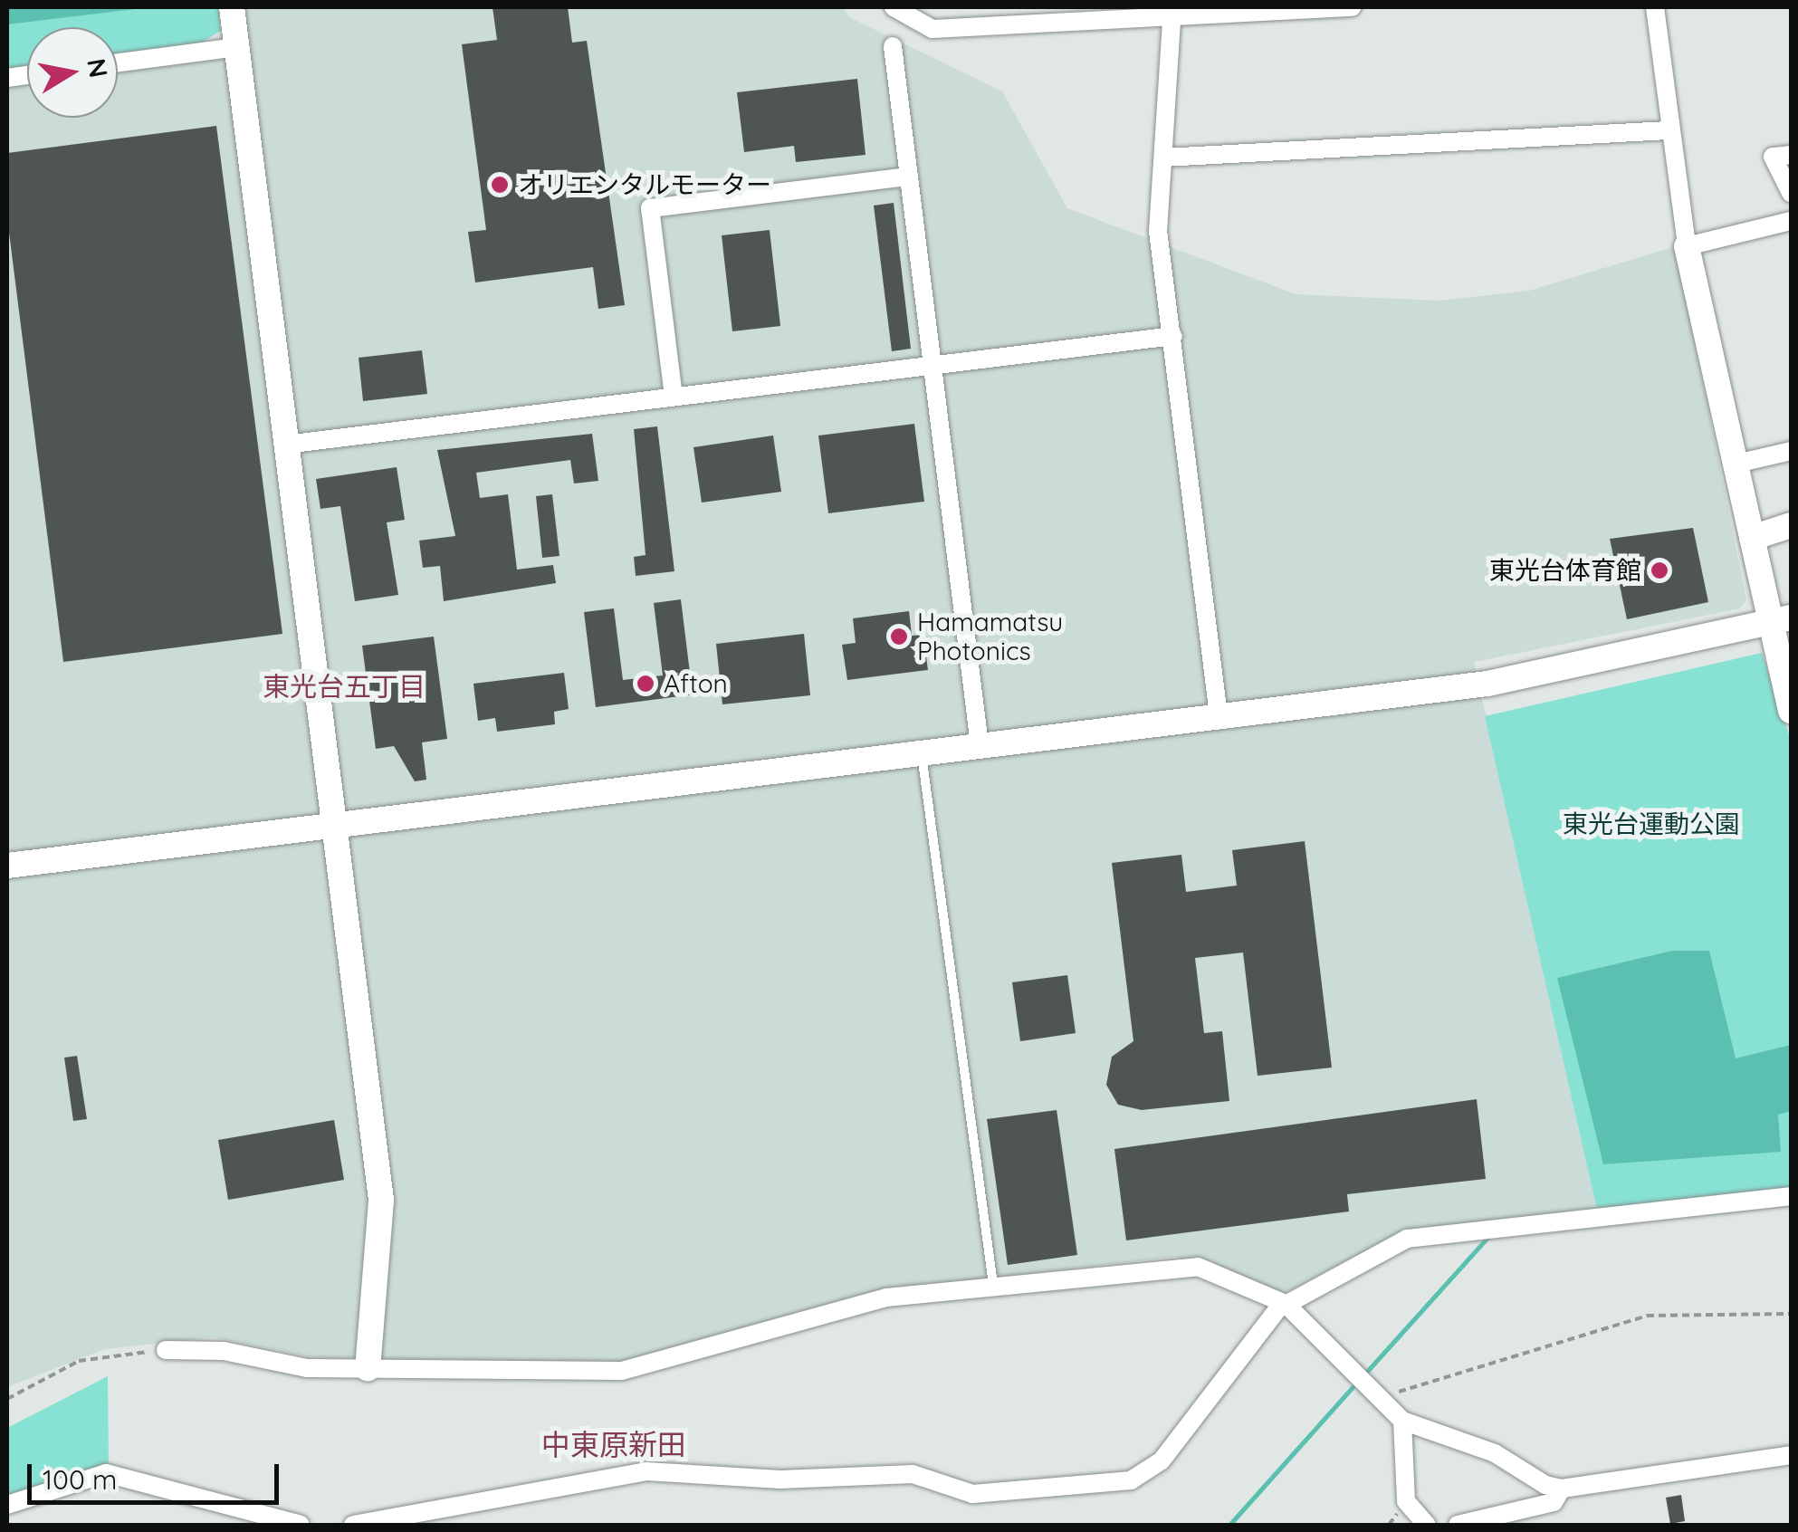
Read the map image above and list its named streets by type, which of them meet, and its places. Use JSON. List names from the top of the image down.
{
  "districts": ["東光台五丁目", "中東原新田"],
  "parks": ["東光台運動公園"],
  "places": [
    "オリエンタルモーター",
    "東光台体育館",
    "Hamamatsu Photonics",
    "Afton"
  ],
  "scale_bar": "100 m",
  "north": "right"
}
